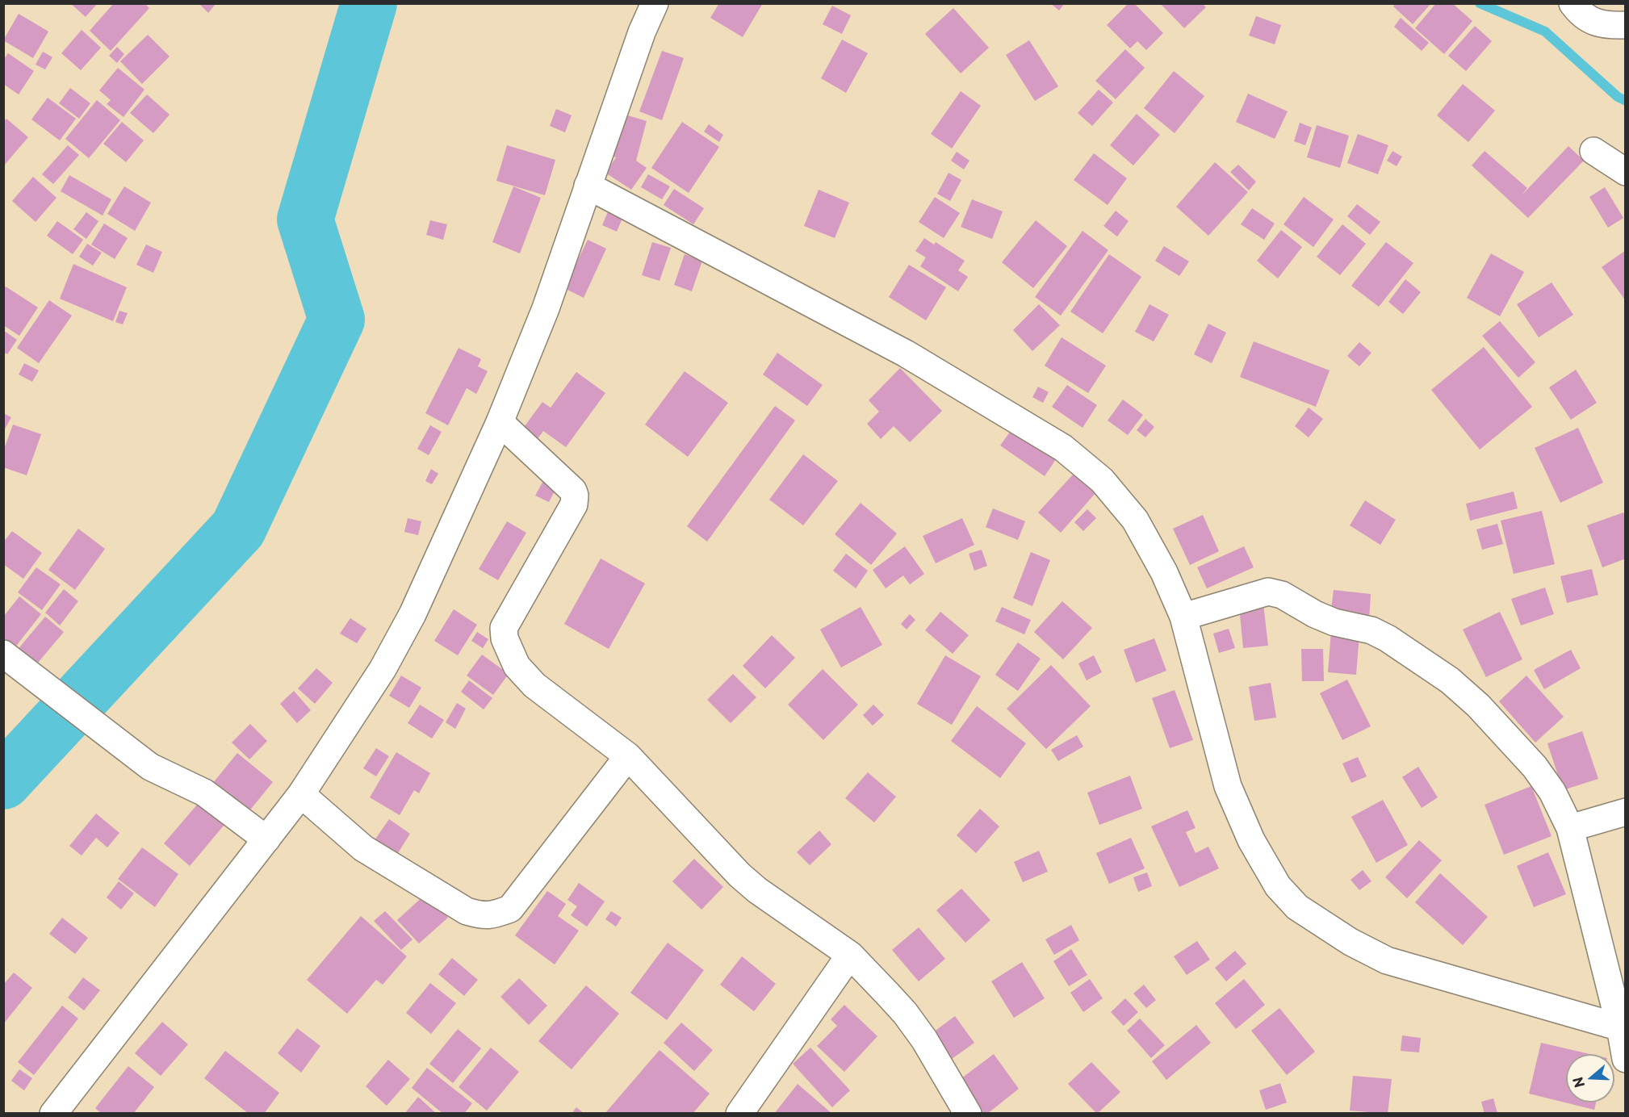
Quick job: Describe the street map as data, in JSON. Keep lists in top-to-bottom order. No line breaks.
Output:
{"north":"left"}
